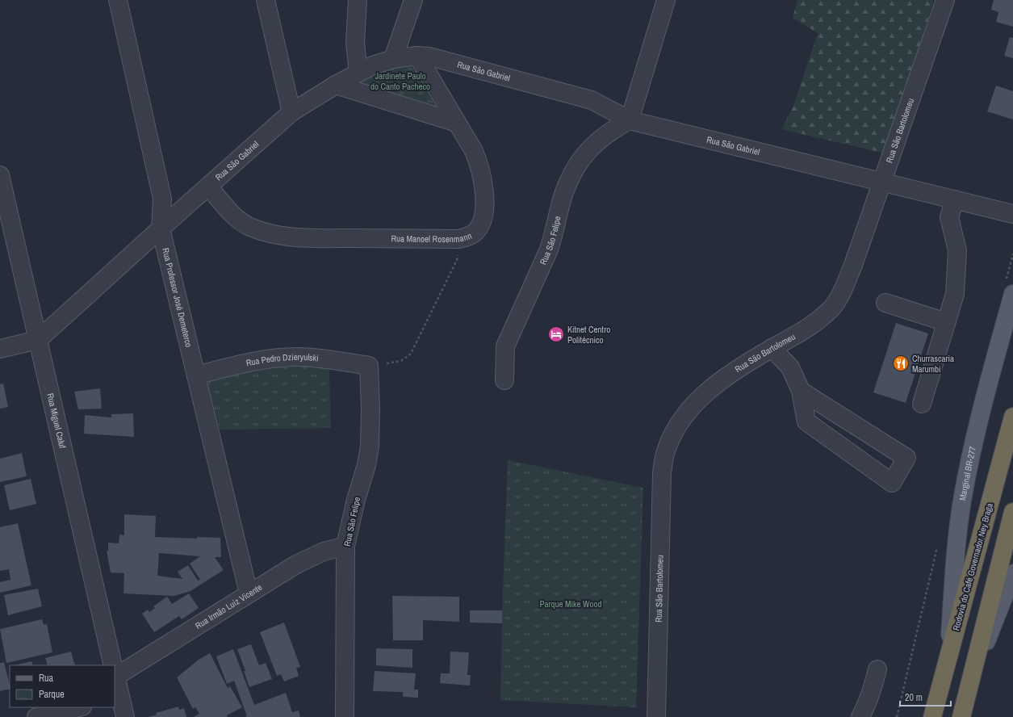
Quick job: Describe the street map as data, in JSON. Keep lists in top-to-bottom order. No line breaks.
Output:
{"streets":{"highway":["Rodovia do Café Governador Ney Braga"],"main road":["Marginal BR-277"],"street":["Rua São Gabriel","Rua São Bartolomeu","Rua Manoel Rosenmann","Rua São Felipe","Rua Professor José Demeterco","Rua Pedro Dzieryulski","Rua Miguel Caluf","Rua Irmão Luiz Vicente"]},"crossings":[["Rua São Gabriel","Rua São Bartolomeu"],["Rua São Gabriel","Rua Manoel Rosenmann"],["Rua São Gabriel","Rua São Felipe"],["Rua São Gabriel","Rua Professor José Demeterco"],["Rua São Gabriel","Rua Miguel Caluf"],["Rua São Felipe","Rua Pedro Dzieryulski"],["Rua São Felipe","Rua Irmão Luiz Vicente"],["Rua Professor José Demeterco","Rua Pedro Dzieryulski"],["Rua Professor José Demeterco","Rua Irmão Luiz Vicente"],["Rua Miguel Caluf","Rua Irmão Luiz Vicente"],["Marginal BR-277","Rodovia do Café Governador Ney Braga"]],"parks":["Jardinete Paulo do Canto Pacheco","Parque Mike Wood"],"places":{"hotel":["Kitnet Centro Politécnico"],"restaurant":["Churrascaria Marumbi"]},"legend":["Rua","Parque"],"scale_bar":"20 m"}
